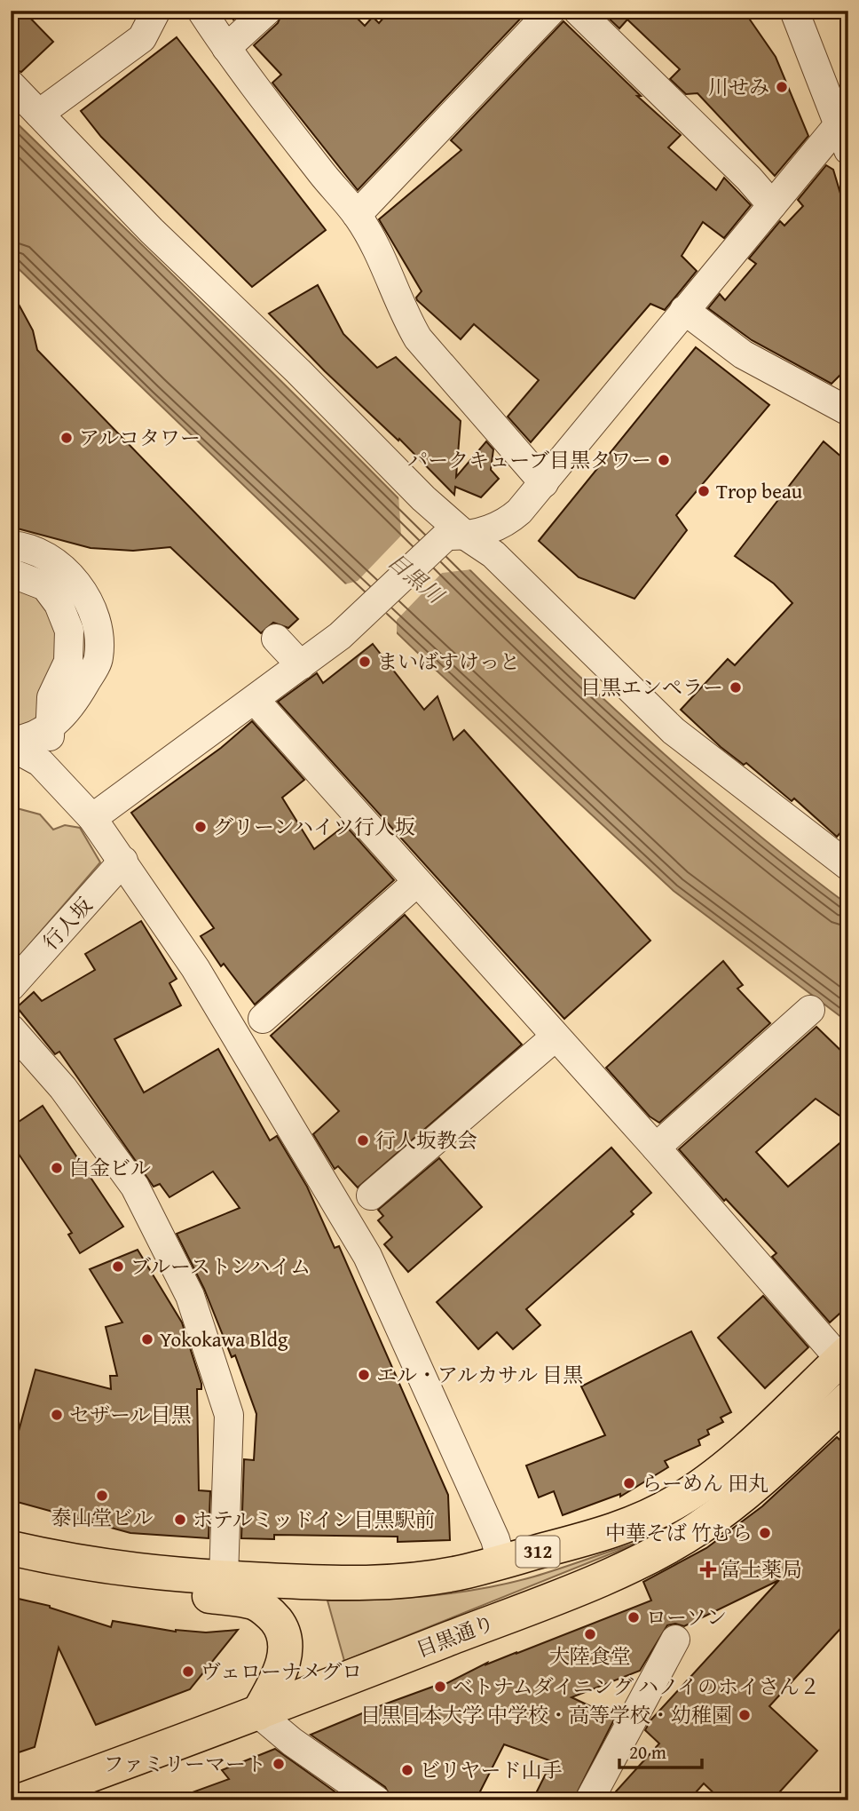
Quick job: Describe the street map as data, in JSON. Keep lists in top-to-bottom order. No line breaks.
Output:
{"streets":{"main road":["312","目黒通り"],"street":["行人坂"]},"water":["目黒川"],"places":{"other":["川せみ","アルコタワー","パークキューブ目黒タワー","Trop beau","まいばすけっと","目黒エンペラー","グリーンハイツ行人坂","行人坂教会","白金ビル","ブルーストンハイム","Yokokawa Bldg","エル・アルカサル 目黒","セザール目黒","らーめん 田丸","泰山堂ビル","ホテルミッドイン目黒駅前","中華そば 竹むら","ローソン","大陸食堂","ヴェローナメグロ","ベトナムダイニング ハノイのホイさん２","目黒日本大学 中学校・高等学校・幼稚園","ファミリーマート","ビリヤード山手"],"health":["富士薬局"]},"scale_bar":"20 m"}
